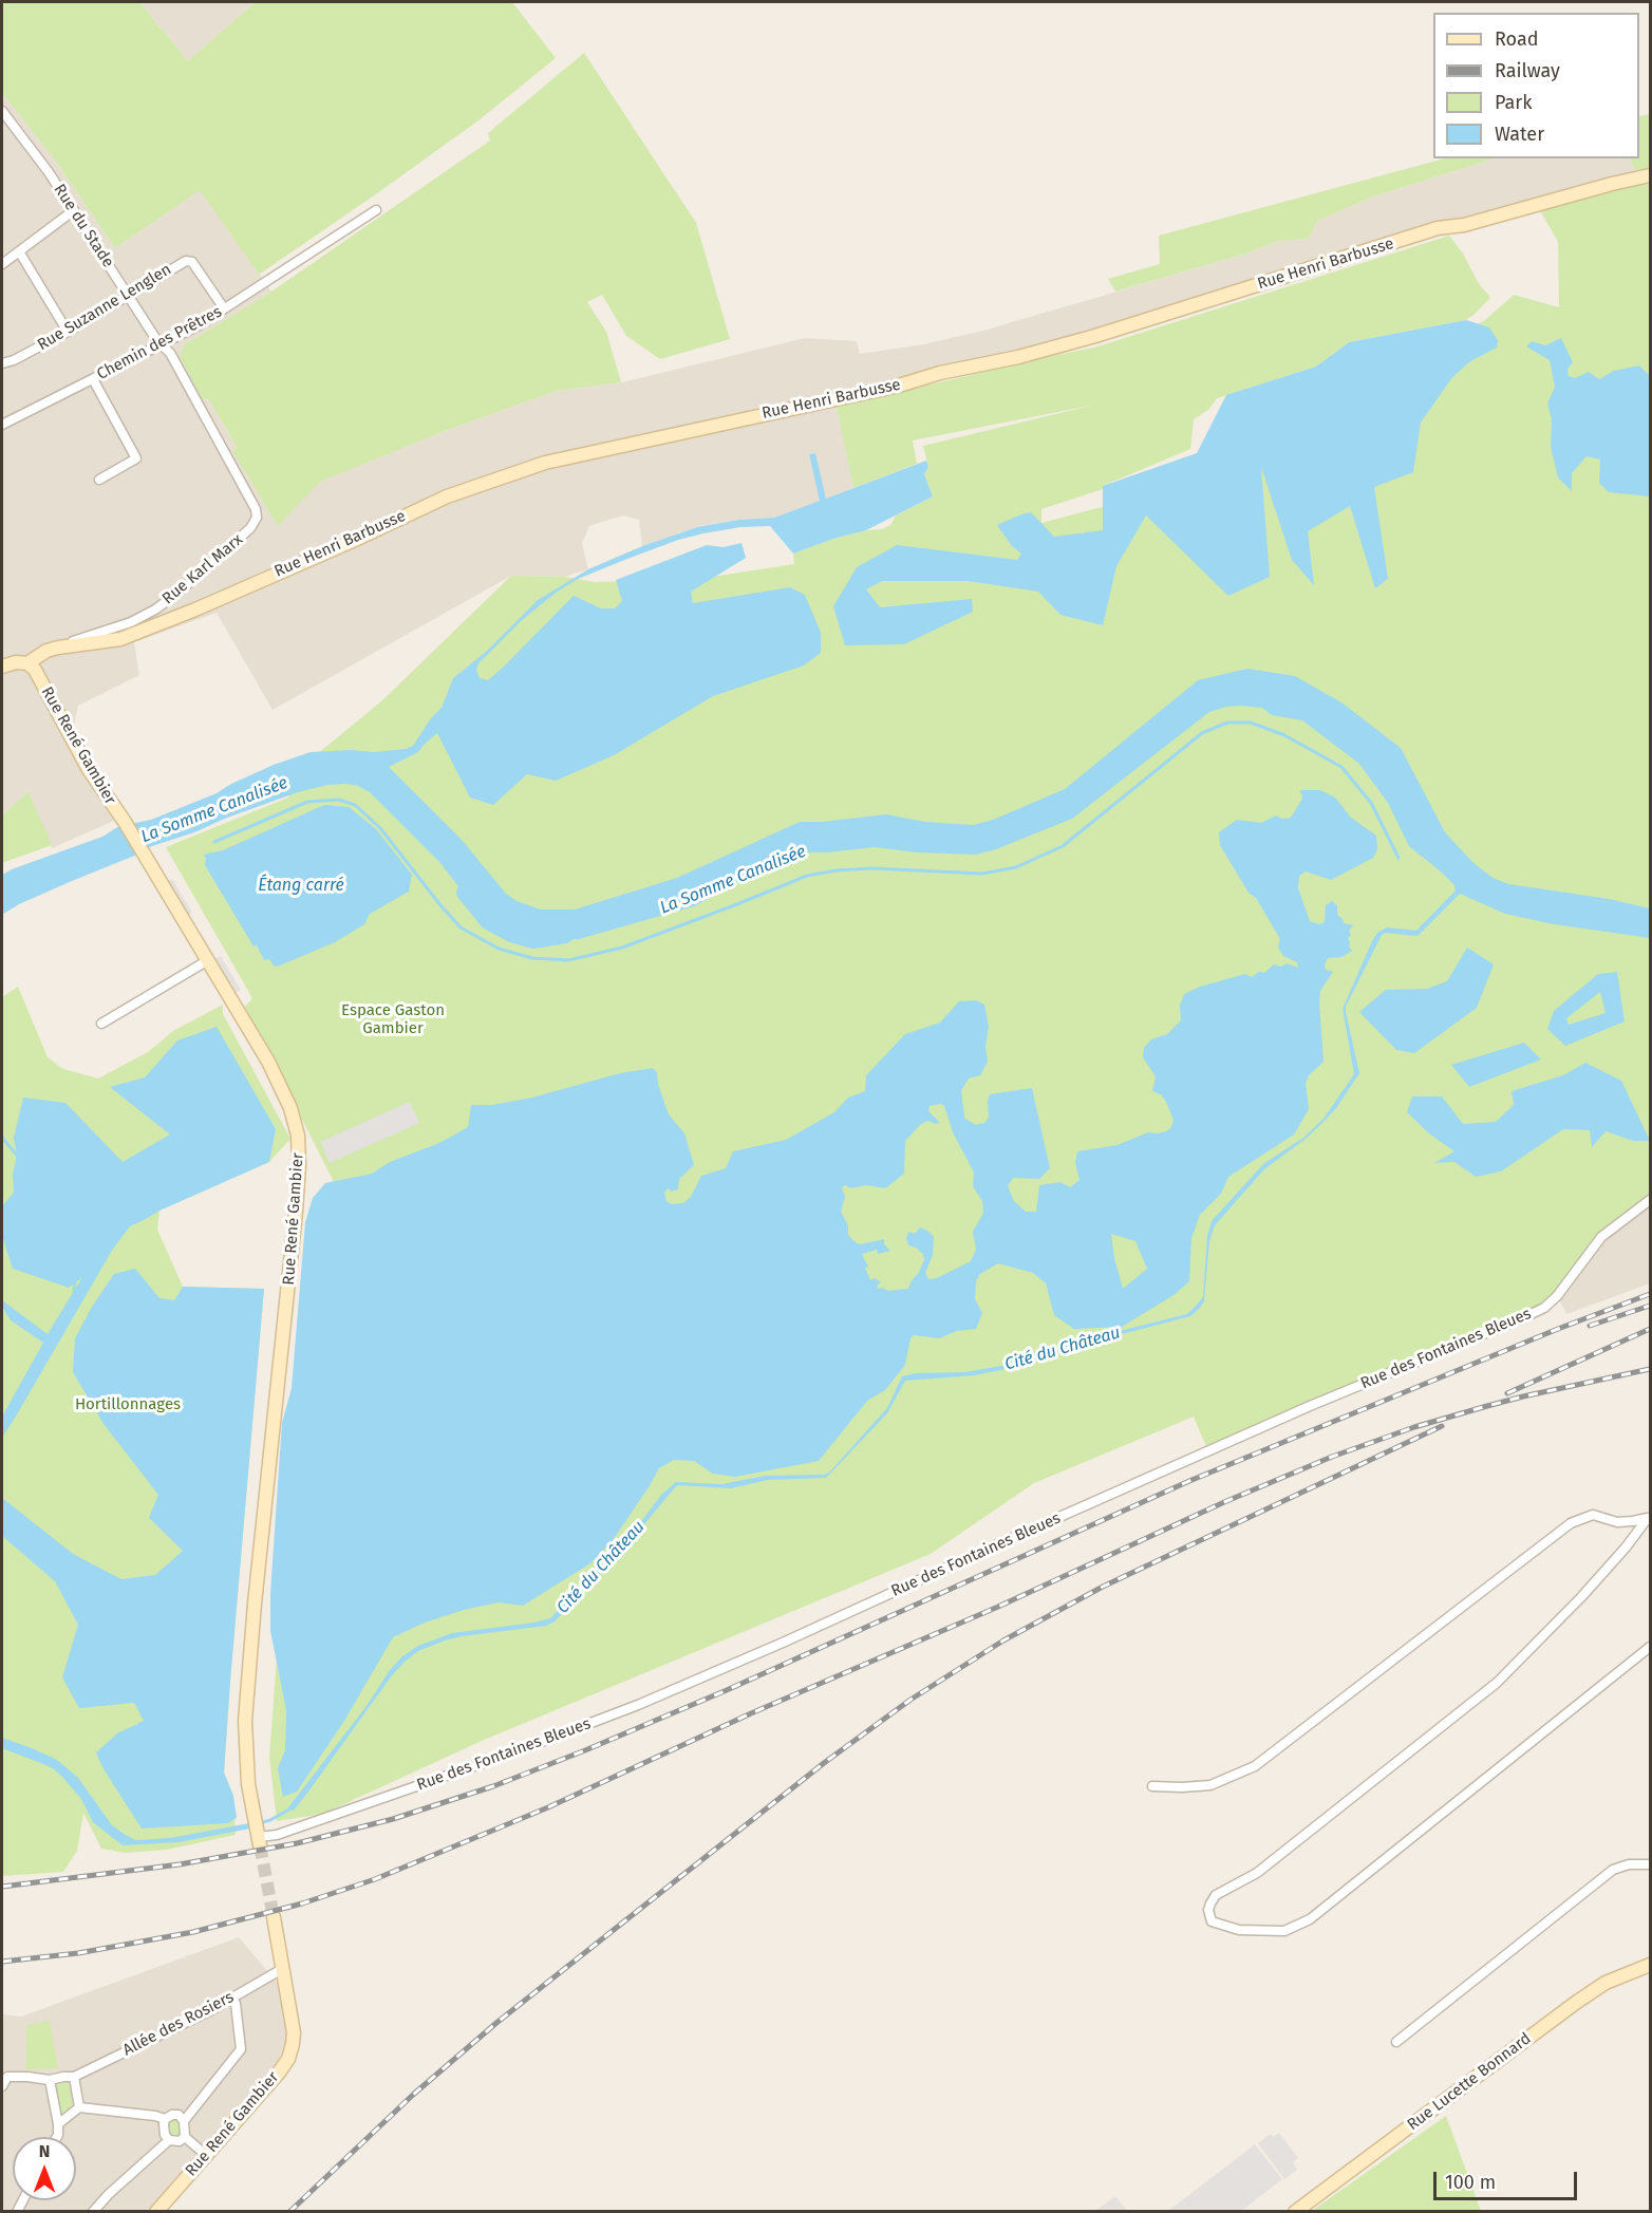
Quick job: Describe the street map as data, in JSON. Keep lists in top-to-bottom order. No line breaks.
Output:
{"streets":{"street":["Rue du Stade","Rue Henri Barbusse","Rue Suzanne Lenglen","Chemin des Prêtres","Rue Karl Marx","Rue René Gambier","Rue des Fontaines Bleues","Allée des Rosiers","Rue Lucette Bonnard"]},"crossings":[["Rue du Stade","Rue Suzanne Lenglen"],["Rue du Stade","Chemin des Prêtres"],["Rue du Stade","Rue Karl Marx"],["Rue Henri Barbusse","Rue Karl Marx"],["Rue Henri Barbusse","Rue René Gambier"],["Rue Suzanne Lenglen","Chemin des Prêtres"],["Chemin des Prêtres","Rue Karl Marx"],["Rue René Gambier","Rue des Fontaines Bleues"],["Rue René Gambier","Allée des Rosiers"]],"water":["La Somme Canalisée","Étang carré","Cité du Château"],"parks":["Espace Gaston Gambier","Hortillonnages"],"legend":["Road","Railway","Park","Water"],"scale_bar":"100 m","north":"top"}
